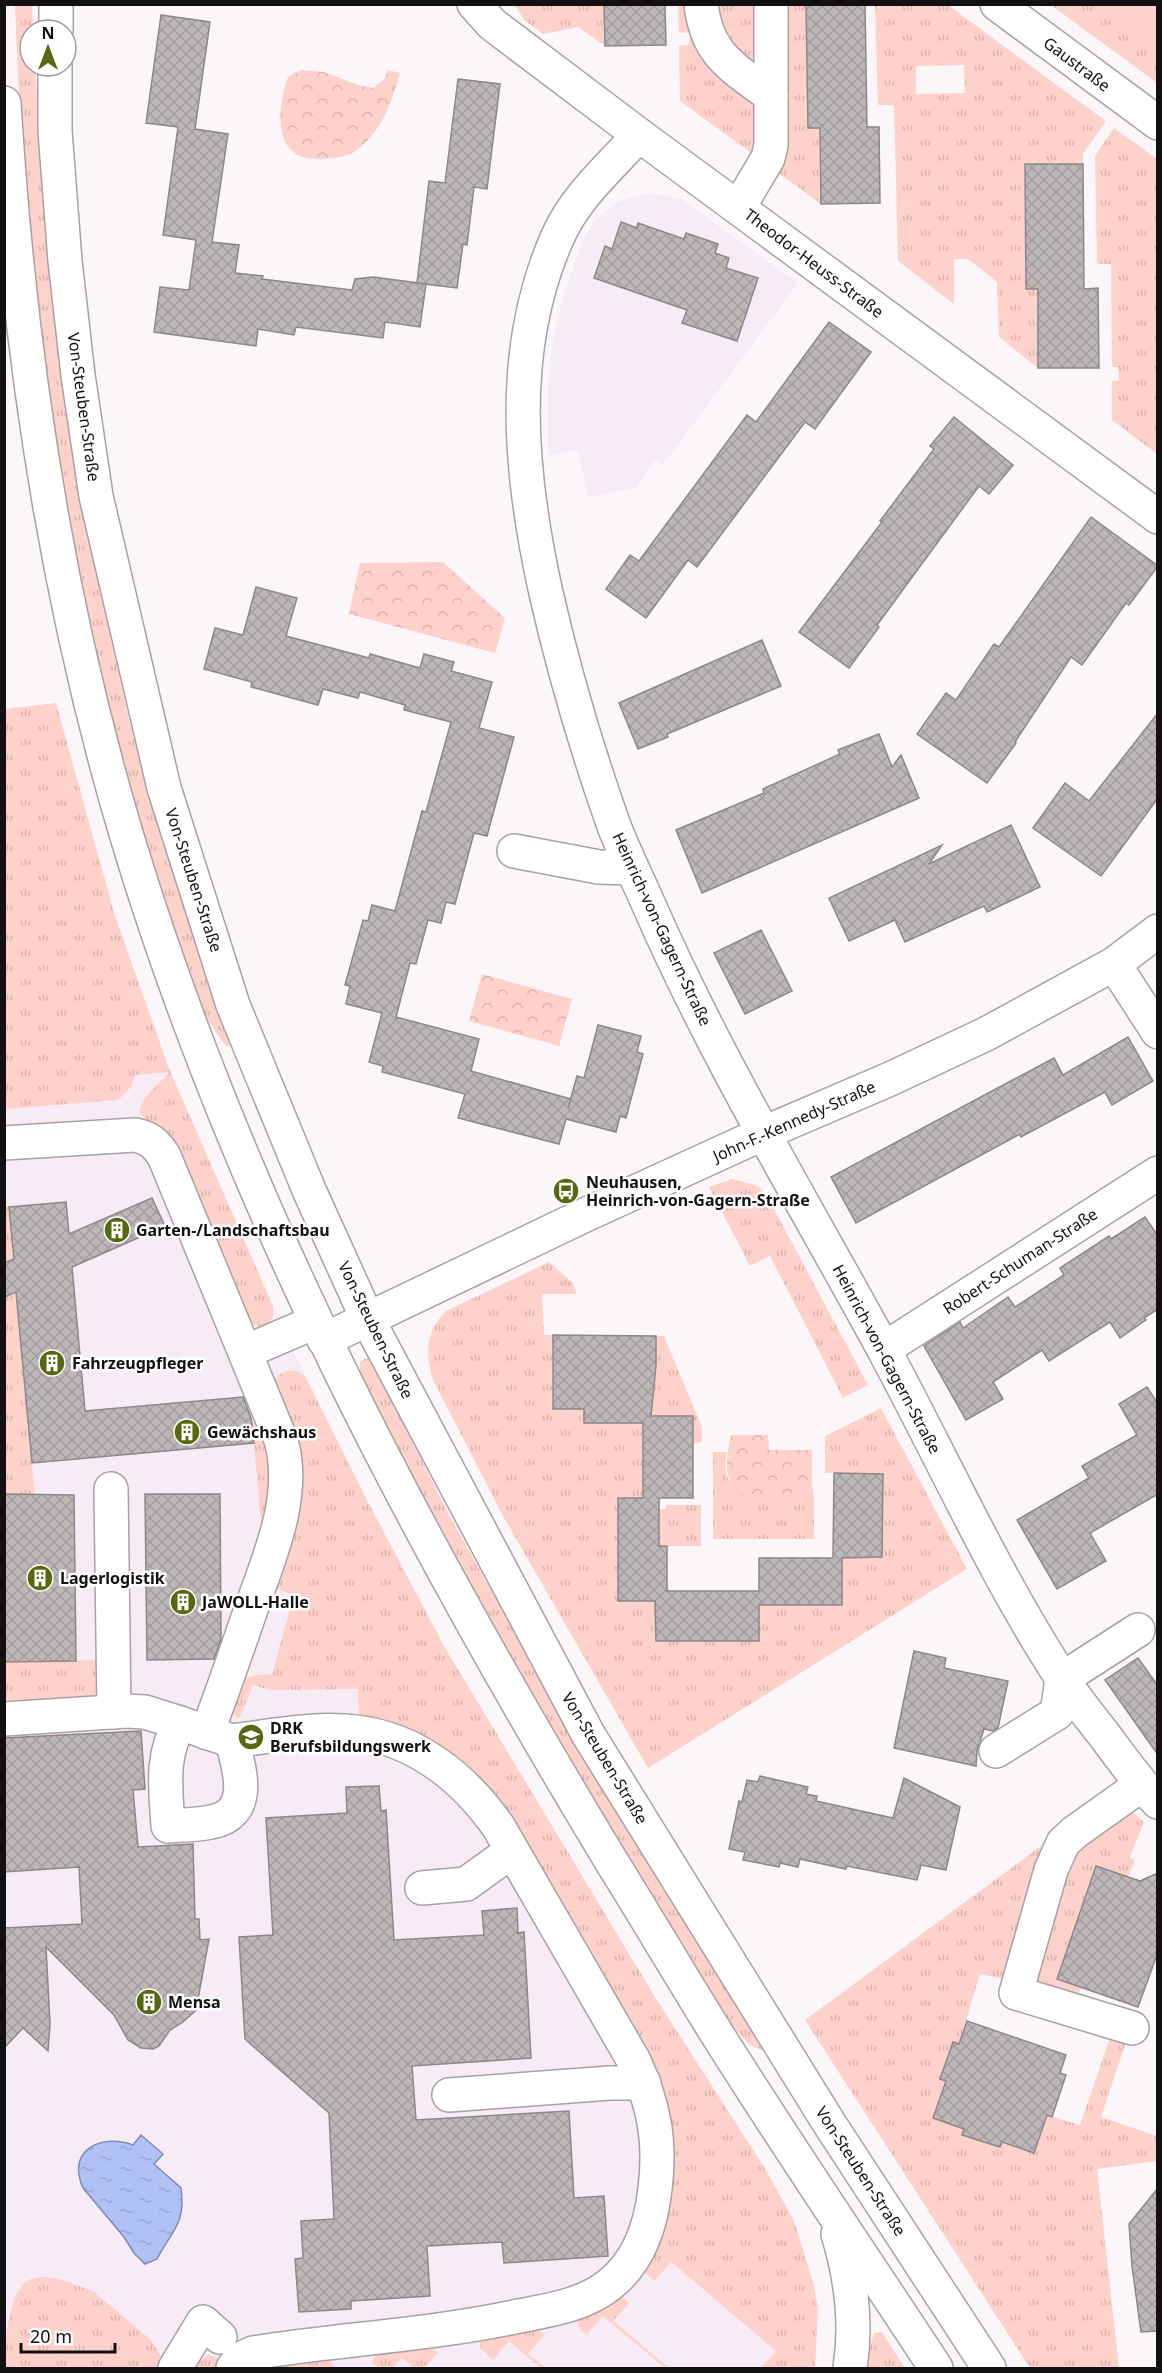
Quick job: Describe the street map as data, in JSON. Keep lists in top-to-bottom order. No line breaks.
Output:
{"streets":{"street":["Gaustraße","Theodor-Heuss-Straße","Von-Steuben-Straße","Heinrich-von-Gagern-Straße","John-F.-Kennedy-Straße","Robert-Schuman-Straße"]},"crossings":[["Theodor-Heuss-Straße","Heinrich-von-Gagern-Straße"],["Von-Steuben-Straße","John-F.-Kennedy-Straße"],["Heinrich-von-Gagern-Straße","John-F.-Kennedy-Straße"],["Heinrich-von-Gagern-Straße","Robert-Schuman-Straße"]],"places":{"bus stop":["Neuhausen, Heinrich-von-Gagern-Straße"],"building":["Garten-/Landschaftsbau","Fahrzeugpfleger","Gewächshaus","Lagerlogistik","JaWOLL-Halle","Mensa"],"school or university":["DRK Berufsbildungswerk"]},"scale_bar":"20 m","north":"top"}
